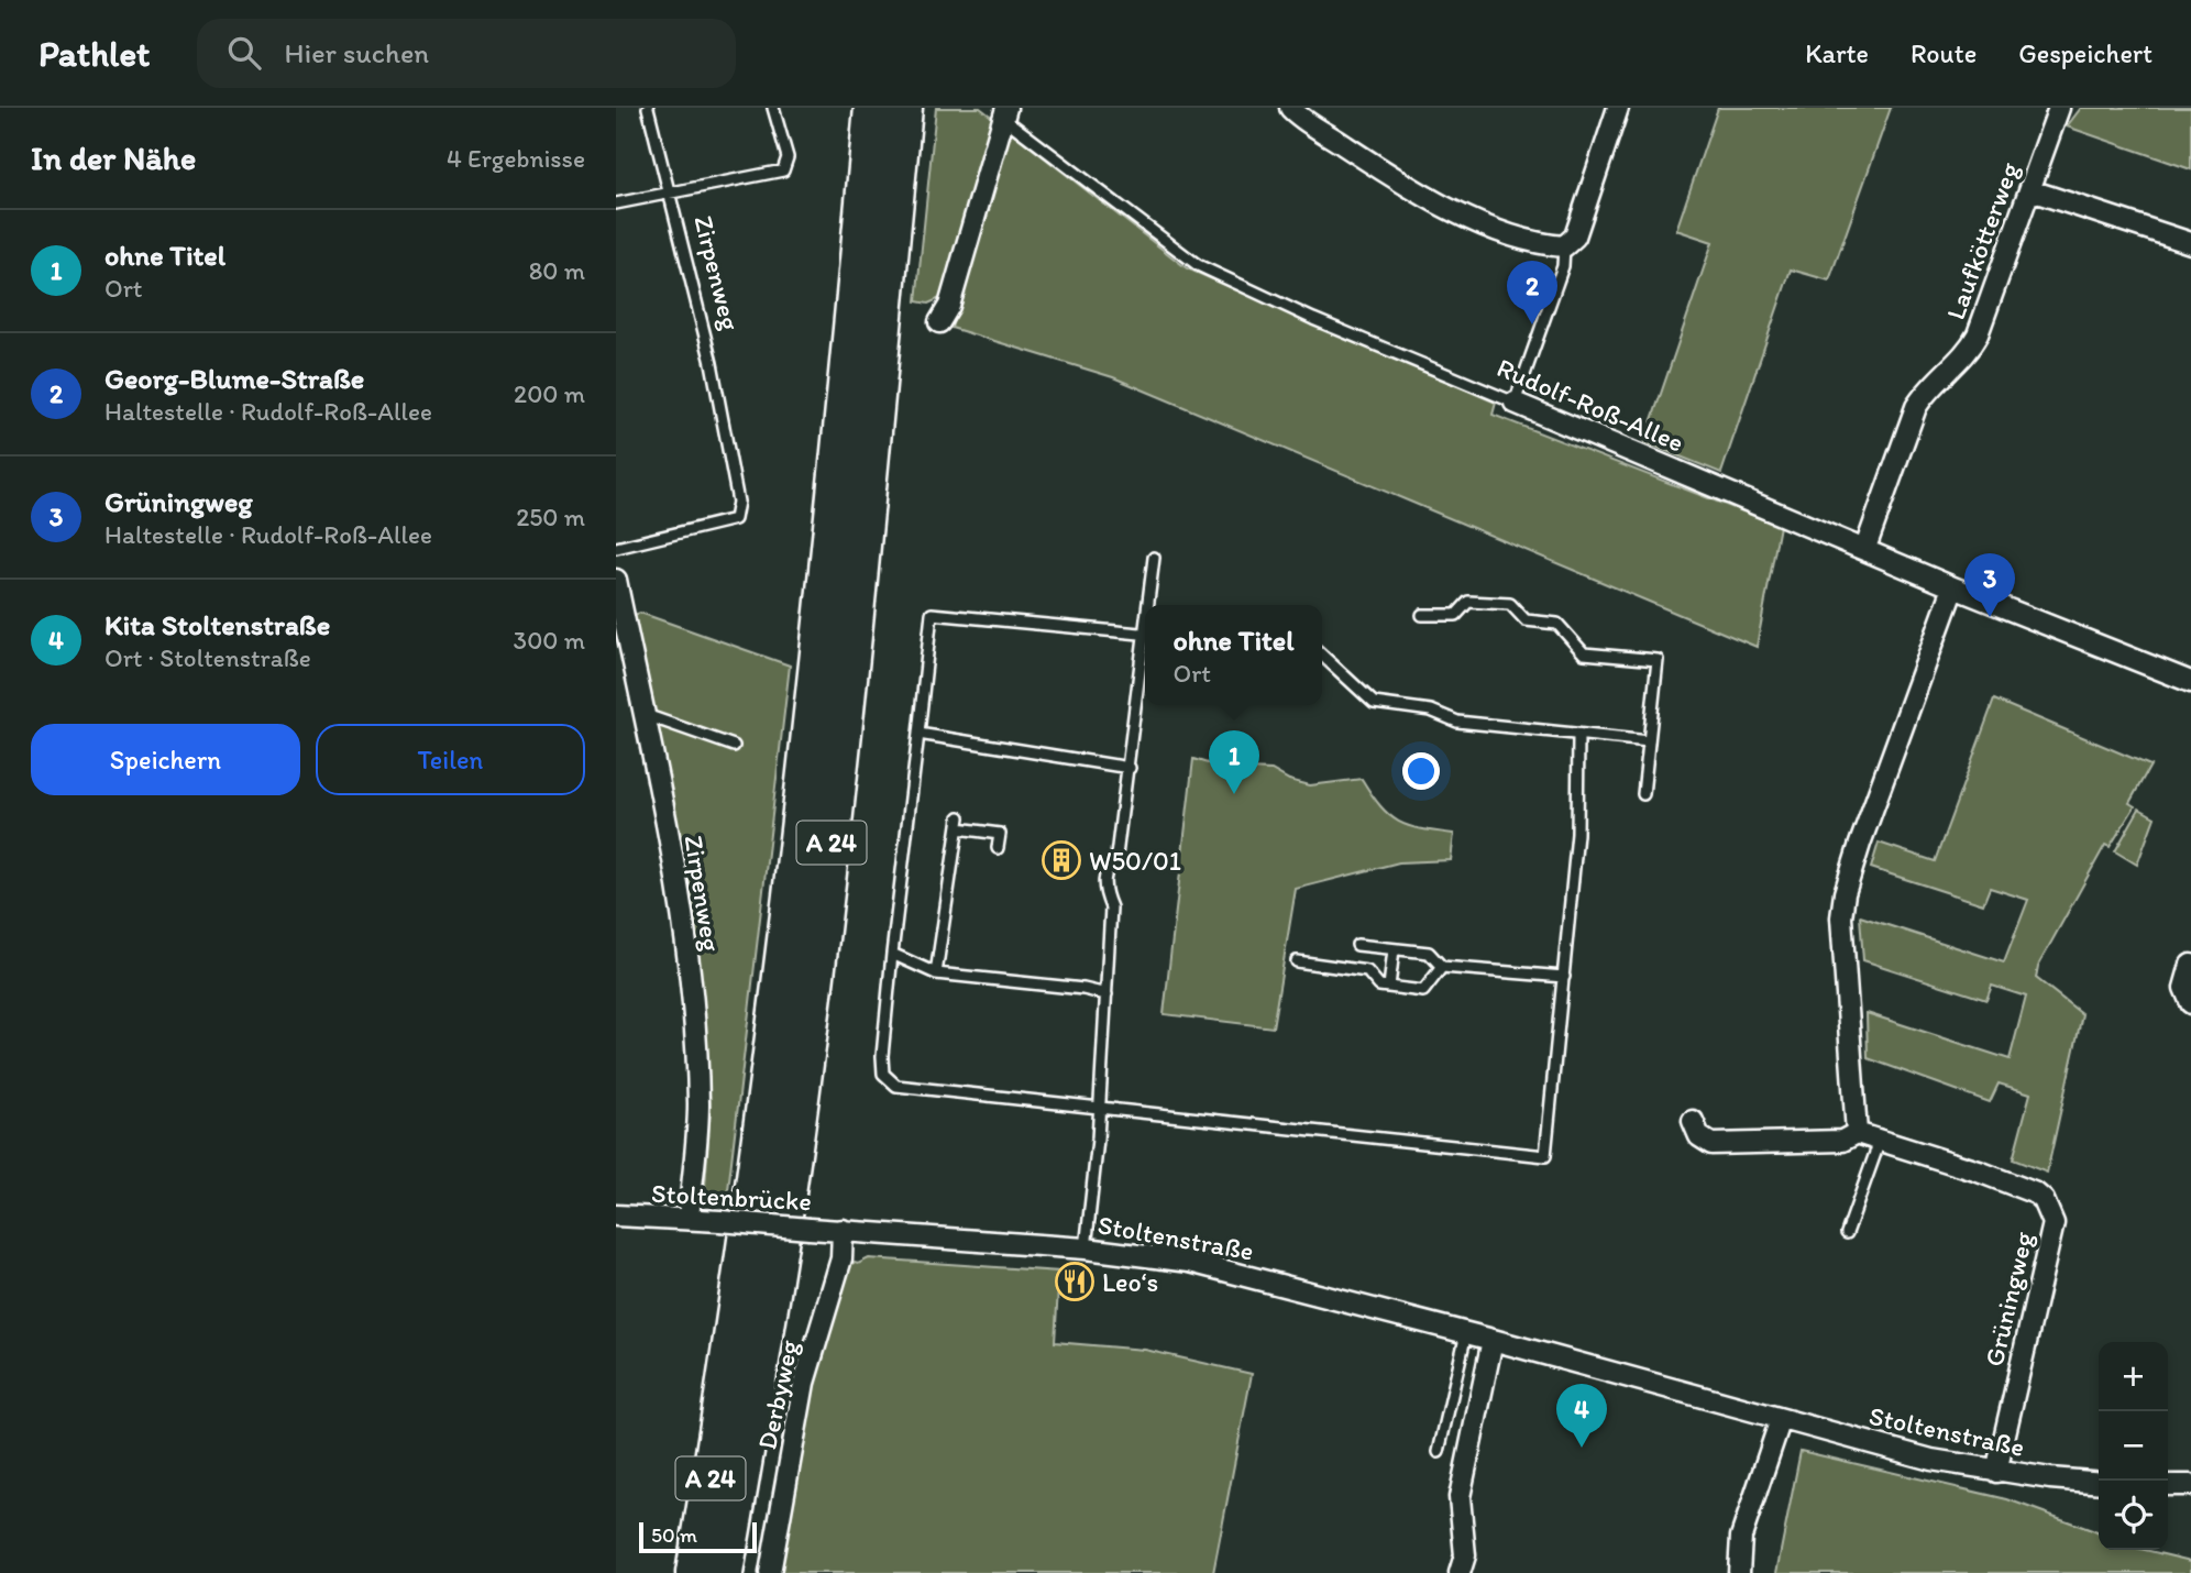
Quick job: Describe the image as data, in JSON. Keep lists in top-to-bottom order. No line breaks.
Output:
{"streets":{"highway":["A 24"],"street":["Laufkötterweg","Zirpenweg","Rudolf-Roß-Allee","Stoltenbrücke","Stoltenstraße","Grüningweg","Derbyweg"]},"crossings":[["Laufkötterweg","Rudolf-Roß-Allee"],["Zirpenweg","Stoltenbrücke"],["Stoltenbrücke","Stoltenstraße"],["Stoltenbrücke","Derbyweg"],["Stoltenstraße","Grüningweg"],["Stoltenstraße","Derbyweg"]],"places":{"building":["W50/01"],"restaurant":["Leo‘s"]},"scale_bar":"50 m","page":{"header":"Pathlet","search":"Hier suchen","nav":["Karte","Route","Gespeichert"],"heading":["In der Nähe","4 Ergebnisse"],"list":[{"mark":"1","name":"ohne Titel","note":"Ort","value":"80 m"},{"mark":"2","name":"Georg-Blume-Straße","note":"Haltestelle · Rudolf-Roß-Allee","value":"200 m"},{"mark":"3","name":"Grüningweg","note":"Haltestelle · Rudolf-Roß-Allee","value":"250 m"},{"mark":"4","name":"Kita Stoltenstraße","note":"Ort · Stoltenstraße","value":"300 m"}],"pins":["2","3","1","4"],"popup":["ohne Titel","Ort"],"buttons":["Speichern","Teilen"],"map_buttons":["+","−"],"scale":"50 m"}}
